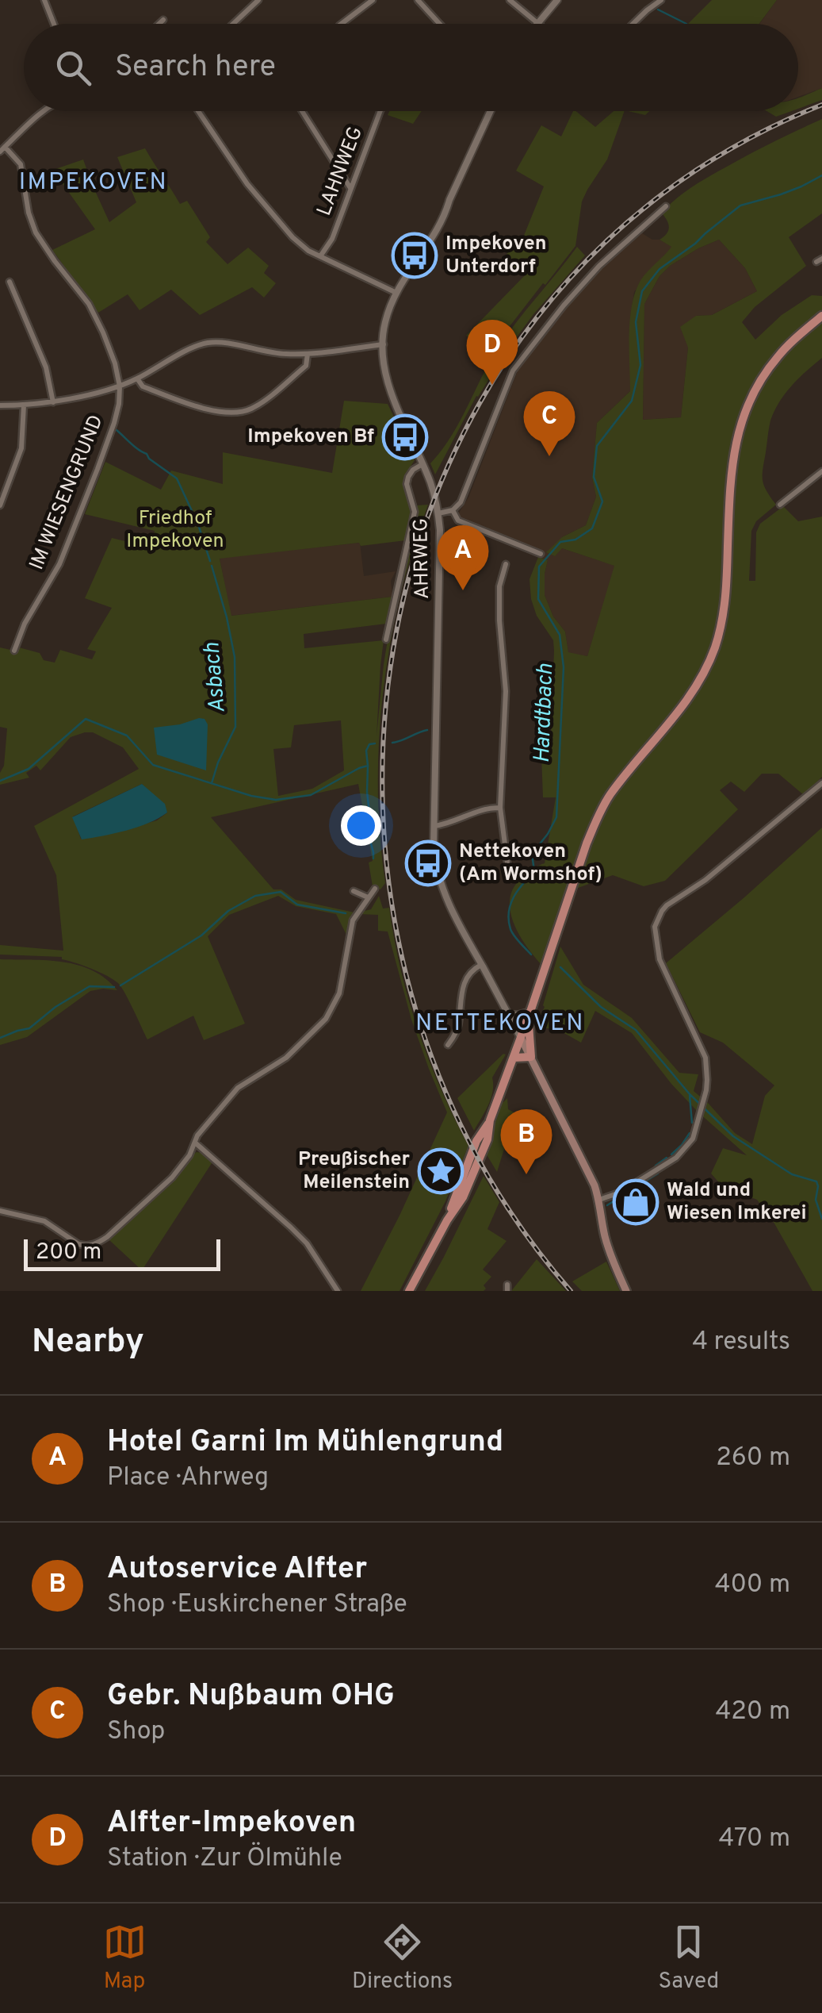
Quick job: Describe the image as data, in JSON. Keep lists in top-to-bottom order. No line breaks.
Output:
{"streets":{"street":["LAHNWEG","IM WIESENGRUND","AHRWEG"]},"districts":["IMPEKOVEN","NETTEKOVEN"],"water":["Asbach","Hardtbach"],"parks":["Friedhof Impekoven"],"places":{"bus stop":["Impekoven Unterdorf","Impekoven Bf","Nettekoven (Am Wormshof)"],"place":["Preußischer Meilenstein"],"shop":["Wald und Wiesen Imkerei"]},"scale_bar":"200 m","page":{"search":"Search here","pins":["D","C","A","B"],"scale":"200 m","heading":["Nearby","4 results"],"list":[{"mark":"A","name":"Hotel Garni Im Mühlengrund","note":"Place · Ahrweg","value":"260 m"},{"mark":"B","name":"Autoservice Alfter","note":"Shop · Euskirchener Straße","value":"400 m"},{"mark":"C","name":"Gebr. Nußbaum OHG","note":"Shop","value":"420 m"},{"mark":"D","name":"Alfter-Impekoven","note":"Station · Zur Ölmühle","value":"470 m"}],"nav":["Map","Directions","Saved"]}}
